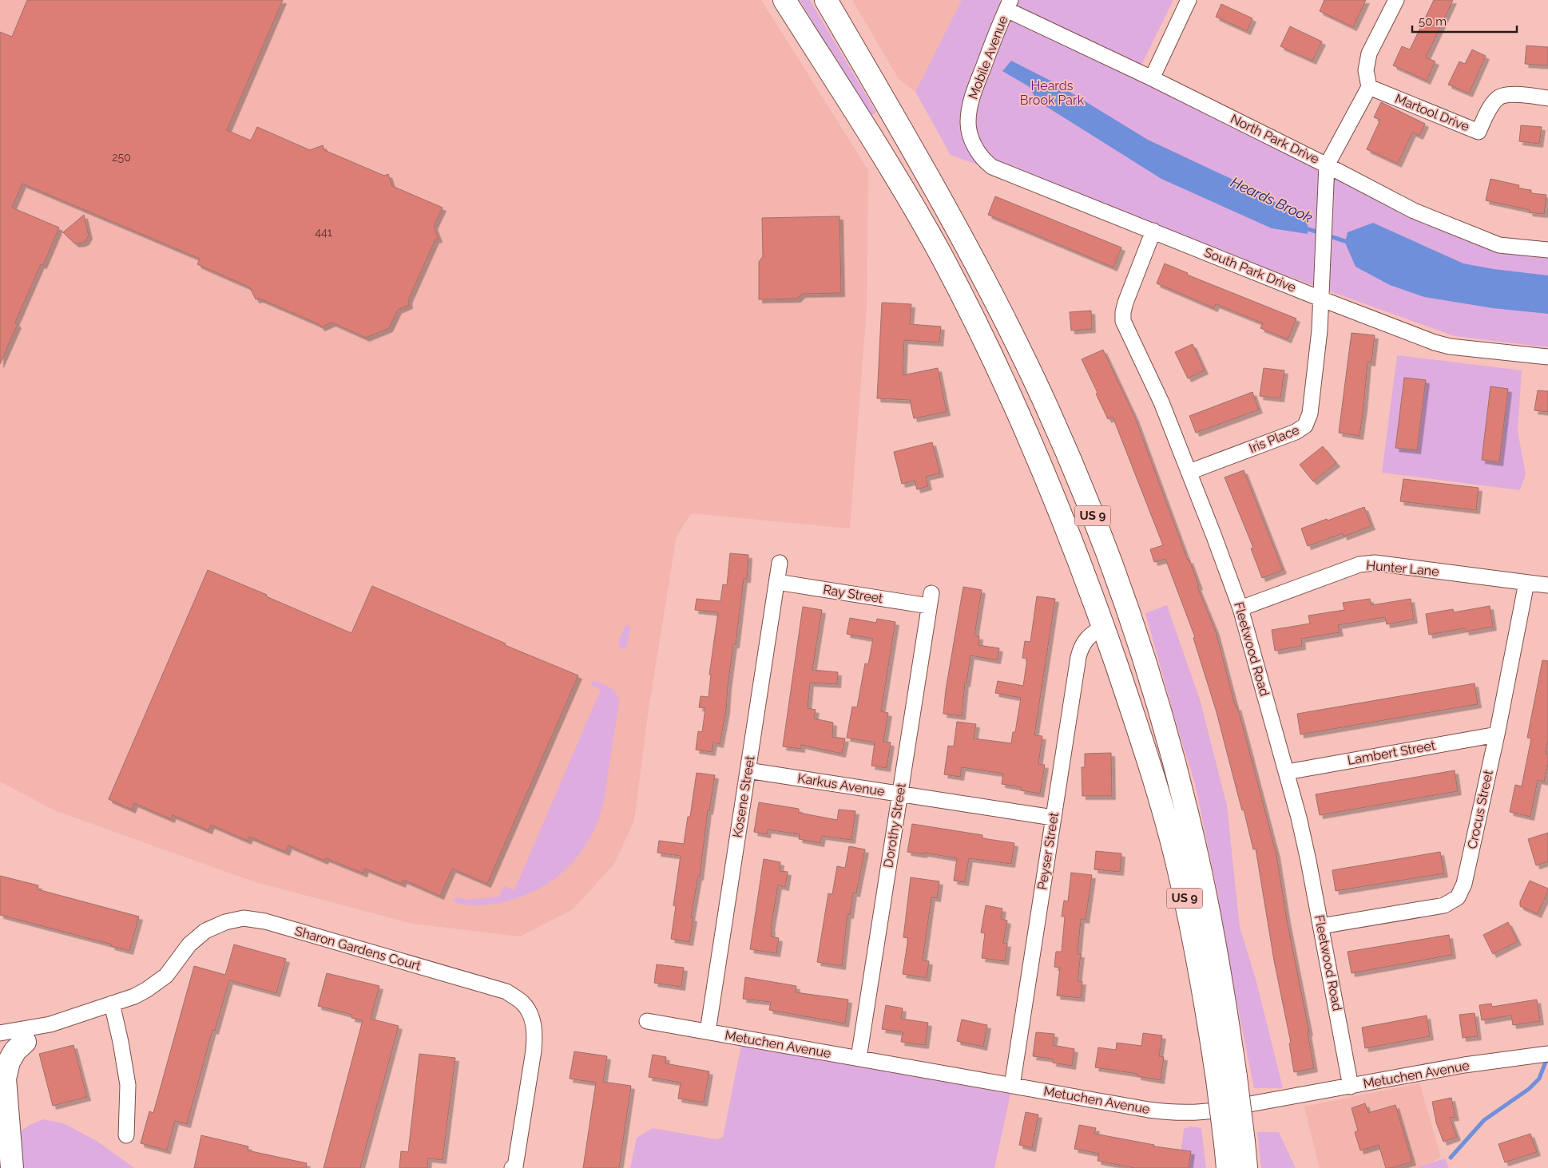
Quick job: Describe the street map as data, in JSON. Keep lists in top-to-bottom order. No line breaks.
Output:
{"streets":{"main road":["US 9"],"street":["Mobile Avenue","Martool Drive","North Park Drive","South Park Drive","Iris Place","Hunter Lane","Ray Street","Fleetwood Road","Lambert Street","Karkus Avenue","Kosene Street","Crocus Street","Dorothy Street","Peyser Street","Sharon Gardens Court","Metuchen Avenue"]},"crossings":[["Mobile Avenue","North Park Drive"],["Mobile Avenue","South Park Drive"],["North Park Drive","Iris Place"],["South Park Drive","Iris Place"],["South Park Drive","Fleetwood Road"],["Iris Place","Fleetwood Road"],["US 9","Peyser Street"],["Hunter Lane","Fleetwood Road"],["Hunter Lane","Crocus Street"],["Ray Street","Kosene Street"],["Ray Street","Dorothy Street"],["Fleetwood Road","Lambert Street"],["Fleetwood Road","Crocus Street"],["Fleetwood Road","Metuchen Avenue"],["Lambert Street","Crocus Street"],["Karkus Avenue","Kosene Street"],["Karkus Avenue","Dorothy Street"],["Karkus Avenue","Peyser Street"],["Kosene Street","Metuchen Avenue"],["Dorothy Street","Metuchen Avenue"],["Peyser Street","Metuchen Avenue"]],"water":["Heards Brook"],"parks":["Heards Brook Park"],"house_numbers":["250","441"],"scale_bar":"50 m"}
